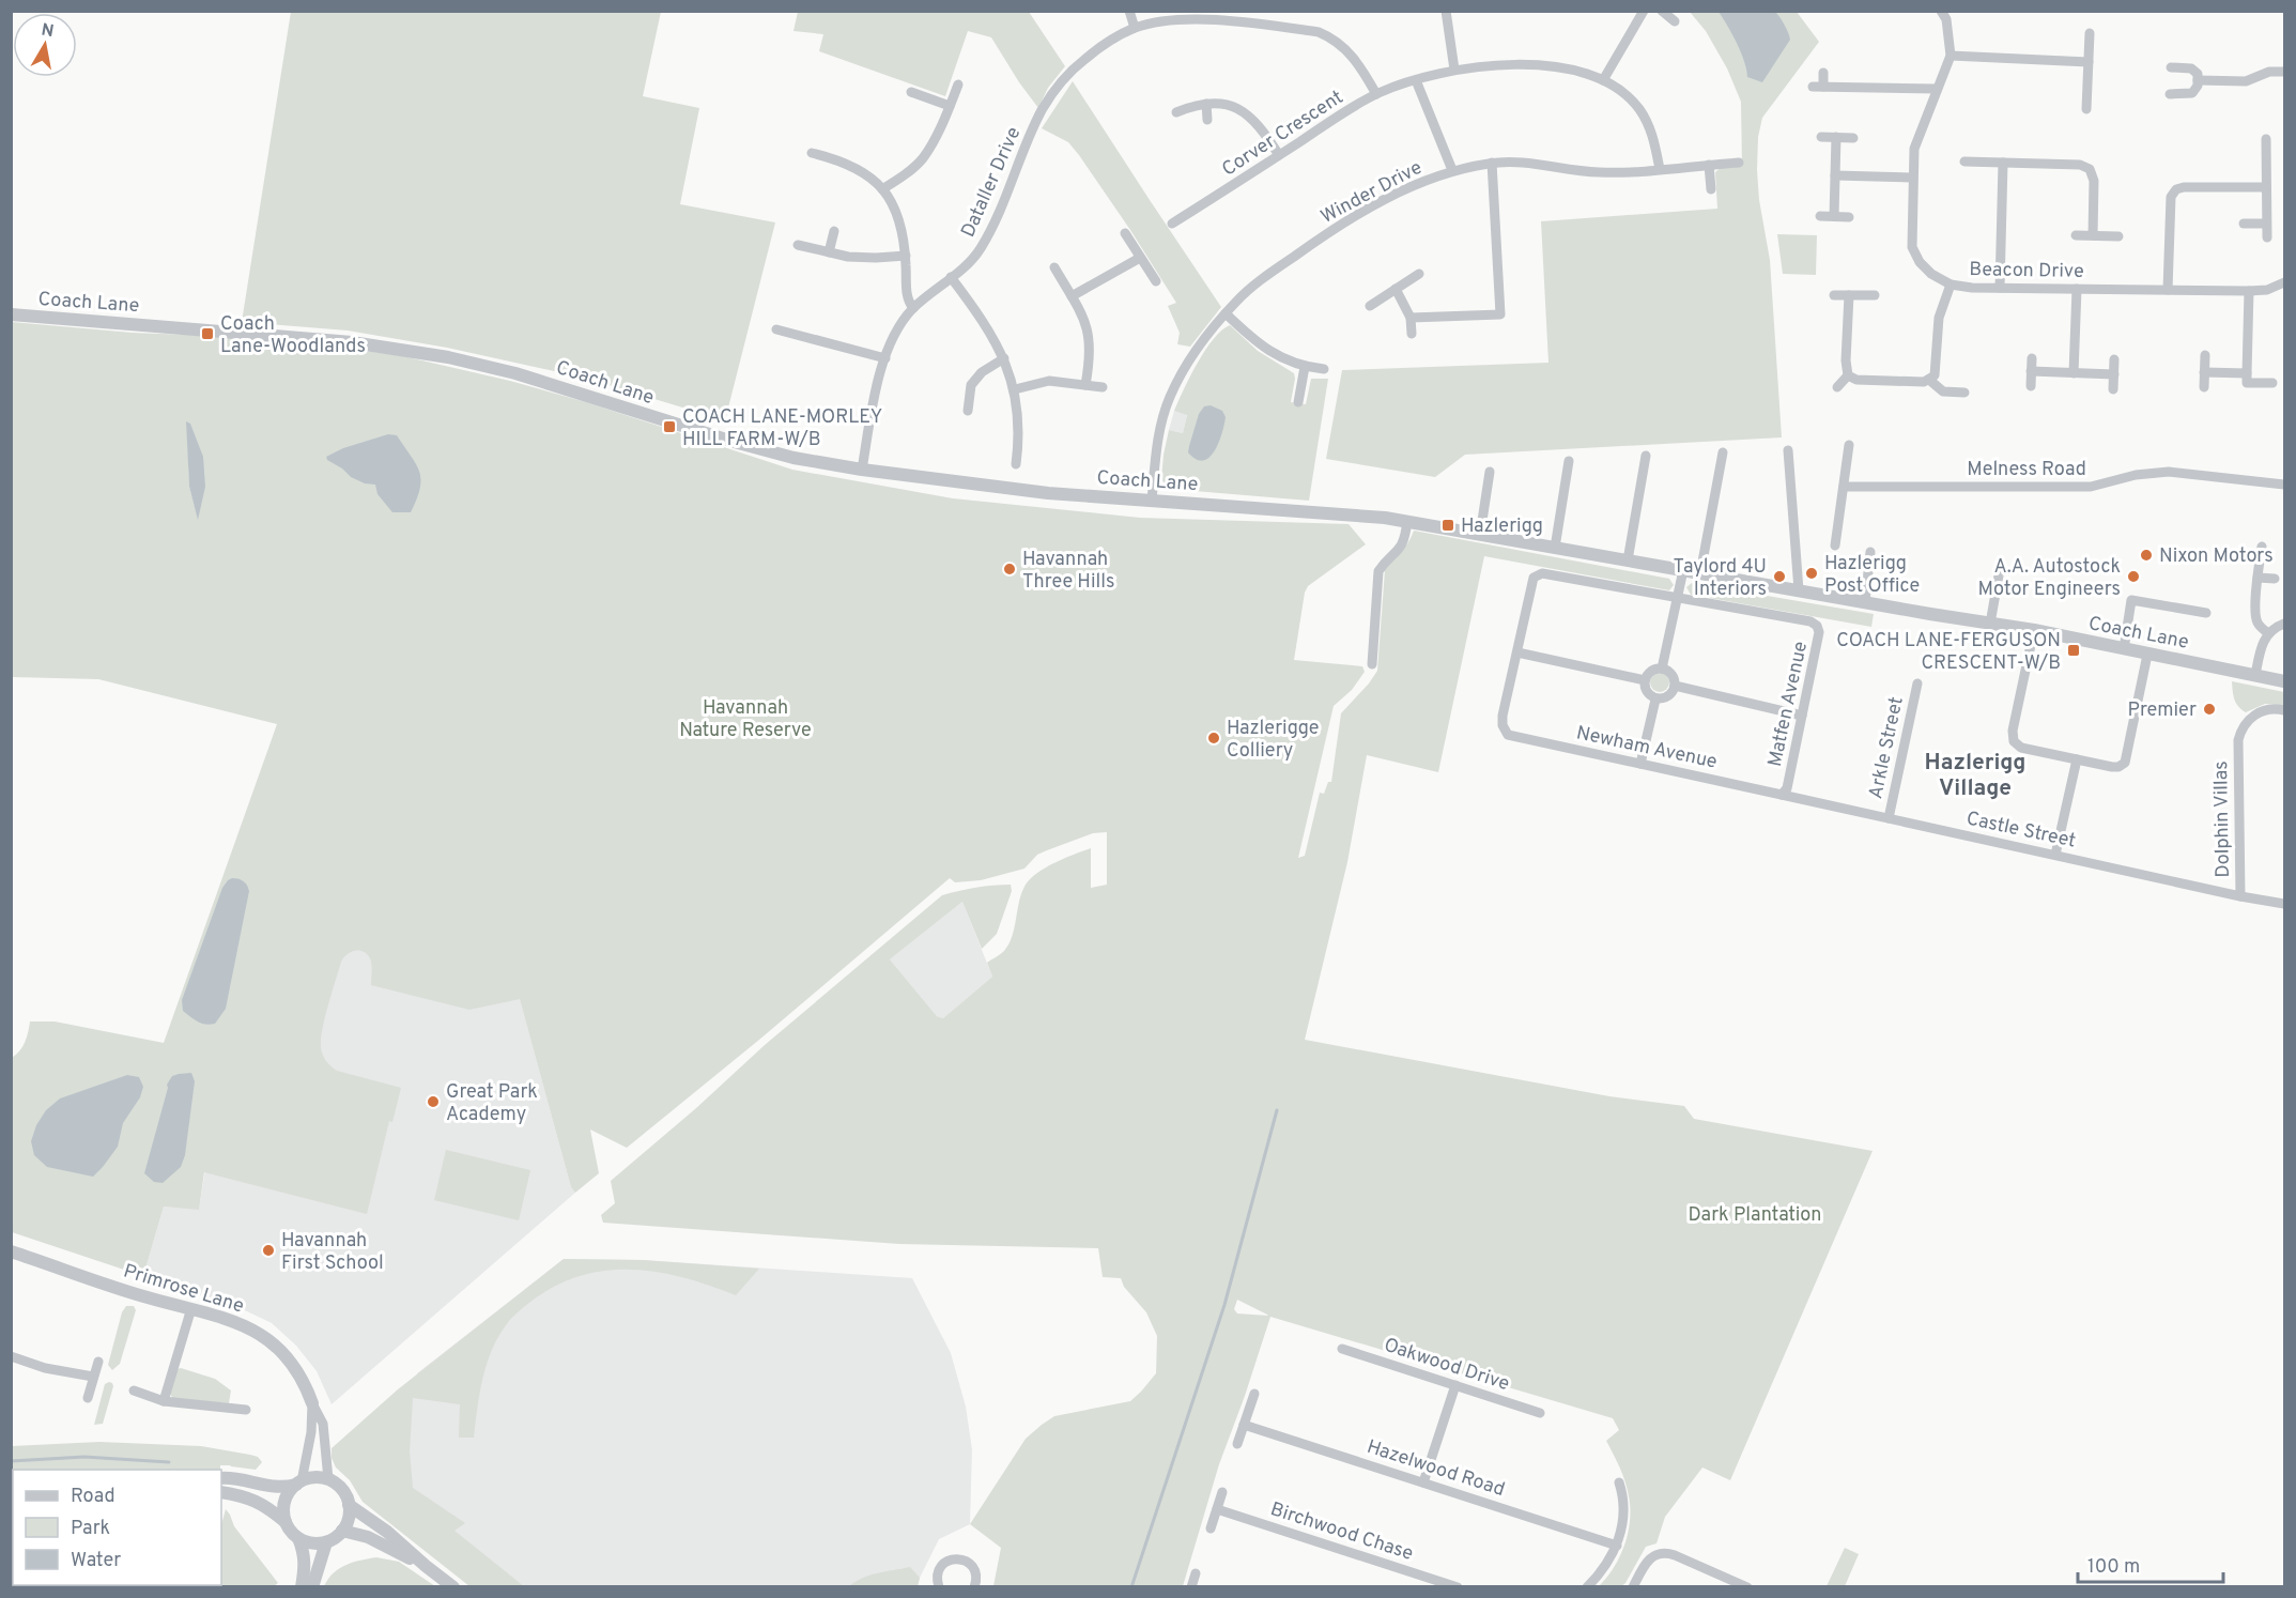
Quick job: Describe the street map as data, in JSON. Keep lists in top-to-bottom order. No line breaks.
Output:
{"streets":{"street":["Corver Crescent","Dataller Drive","Winder Drive","Beacon Drive","Coach Lane","Melness Road","Matfen Avenue","Newham Avenue","Arkle Street","Dolphin Villas","Castle Street","Primrose Lane","Oakwood Drive","Hazelwood Road","Birchwood Chase"]},"crossings":[["Corver Crescent","Dataller Drive"],["Corver Crescent","Winder Drive"],["Dataller Drive","Coach Lane"],["Winder Drive","Coach Lane"],["Matfen Avenue","Newham Avenue"],["Matfen Avenue","Castle Street"],["Newham Avenue","Castle Street"],["Arkle Street","Castle Street"],["Dolphin Villas","Castle Street"]],"districts":["Hazlerigg Village"],"parks":["Havannah Nature Reserve","Dark Plantation"],"places":{"transit":["Coach Lane-Woodlands","COACH LANE-MORLEY HILL FARM-W/B","Hazlerigg","COACH LANE-FERGUSON CRESCENT-W/B"],"other":["Nixon Motors","Havannah Three Hills","Hazlerigg Post Office","Taylord 4U Interiors","A.A. Autostock Motor Engineers","Premier","Hazlerigge Colliery","Great Park Academy","Havannah First School"]},"legend":["Road","Park","Water"],"scale_bar":"100 m","north":"top"}
